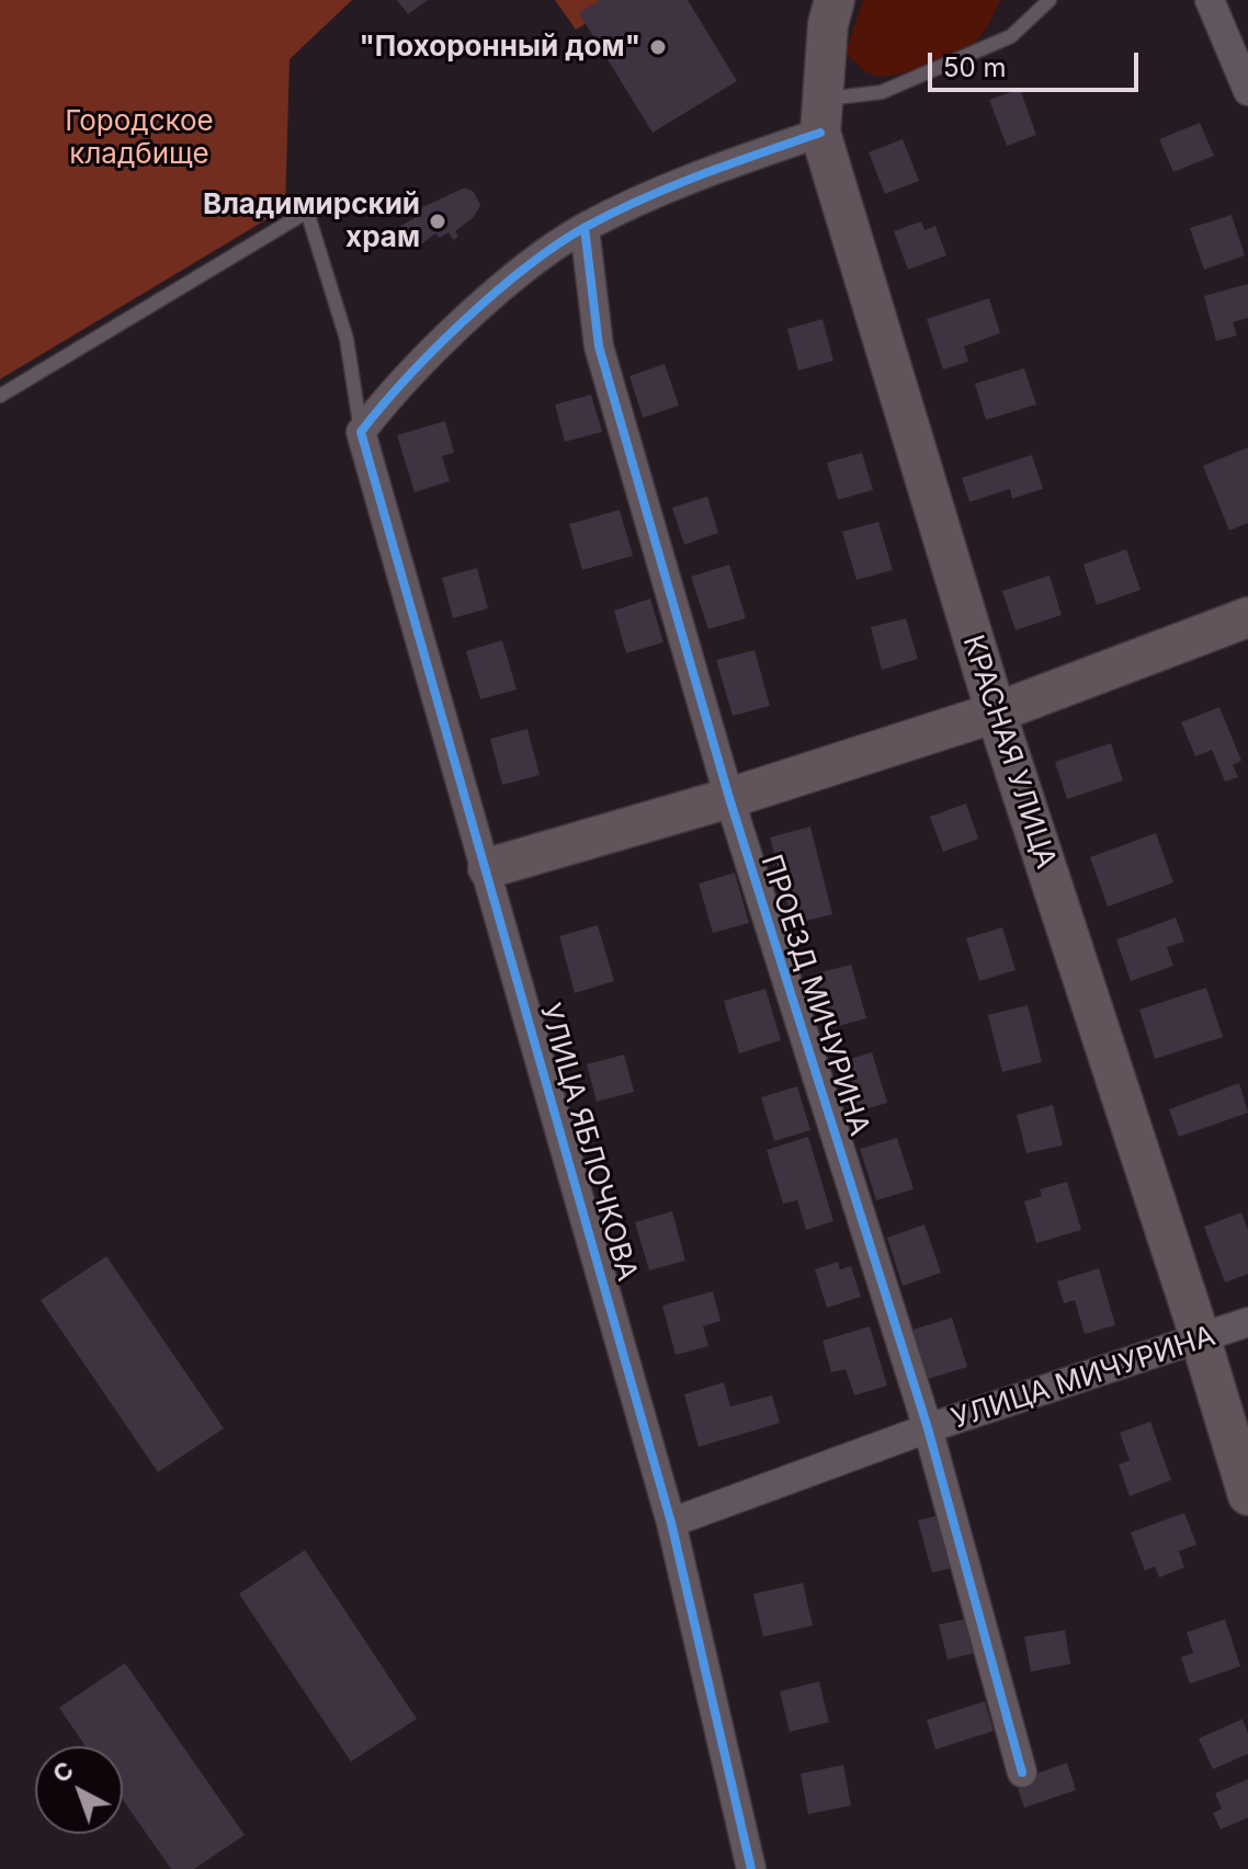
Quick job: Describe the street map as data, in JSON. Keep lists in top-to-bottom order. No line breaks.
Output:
{"streets":{"main road":["КРАСНАЯ УЛИЦА"],"street":["ПРОЕЗД МИЧУРИНА","УЛИЦА ЯБЛОЧКОВА","УЛИЦА МИЧУРИНА"]},"crossings":[["КРАСНАЯ УЛИЦА","УЛИЦА МИЧУРИНА"],["ПРОЕЗД МИЧУРИНА","УЛИЦА МИЧУРИНА"],["УЛИЦА ЯБЛОЧКОВА","УЛИЦА МИЧУРИНА"]],"parks":["Городское кладбище"],"places":["\"Похоронный дом\"","Владимирский храм"],"scale_bar":"50 m","north":"top left"}
